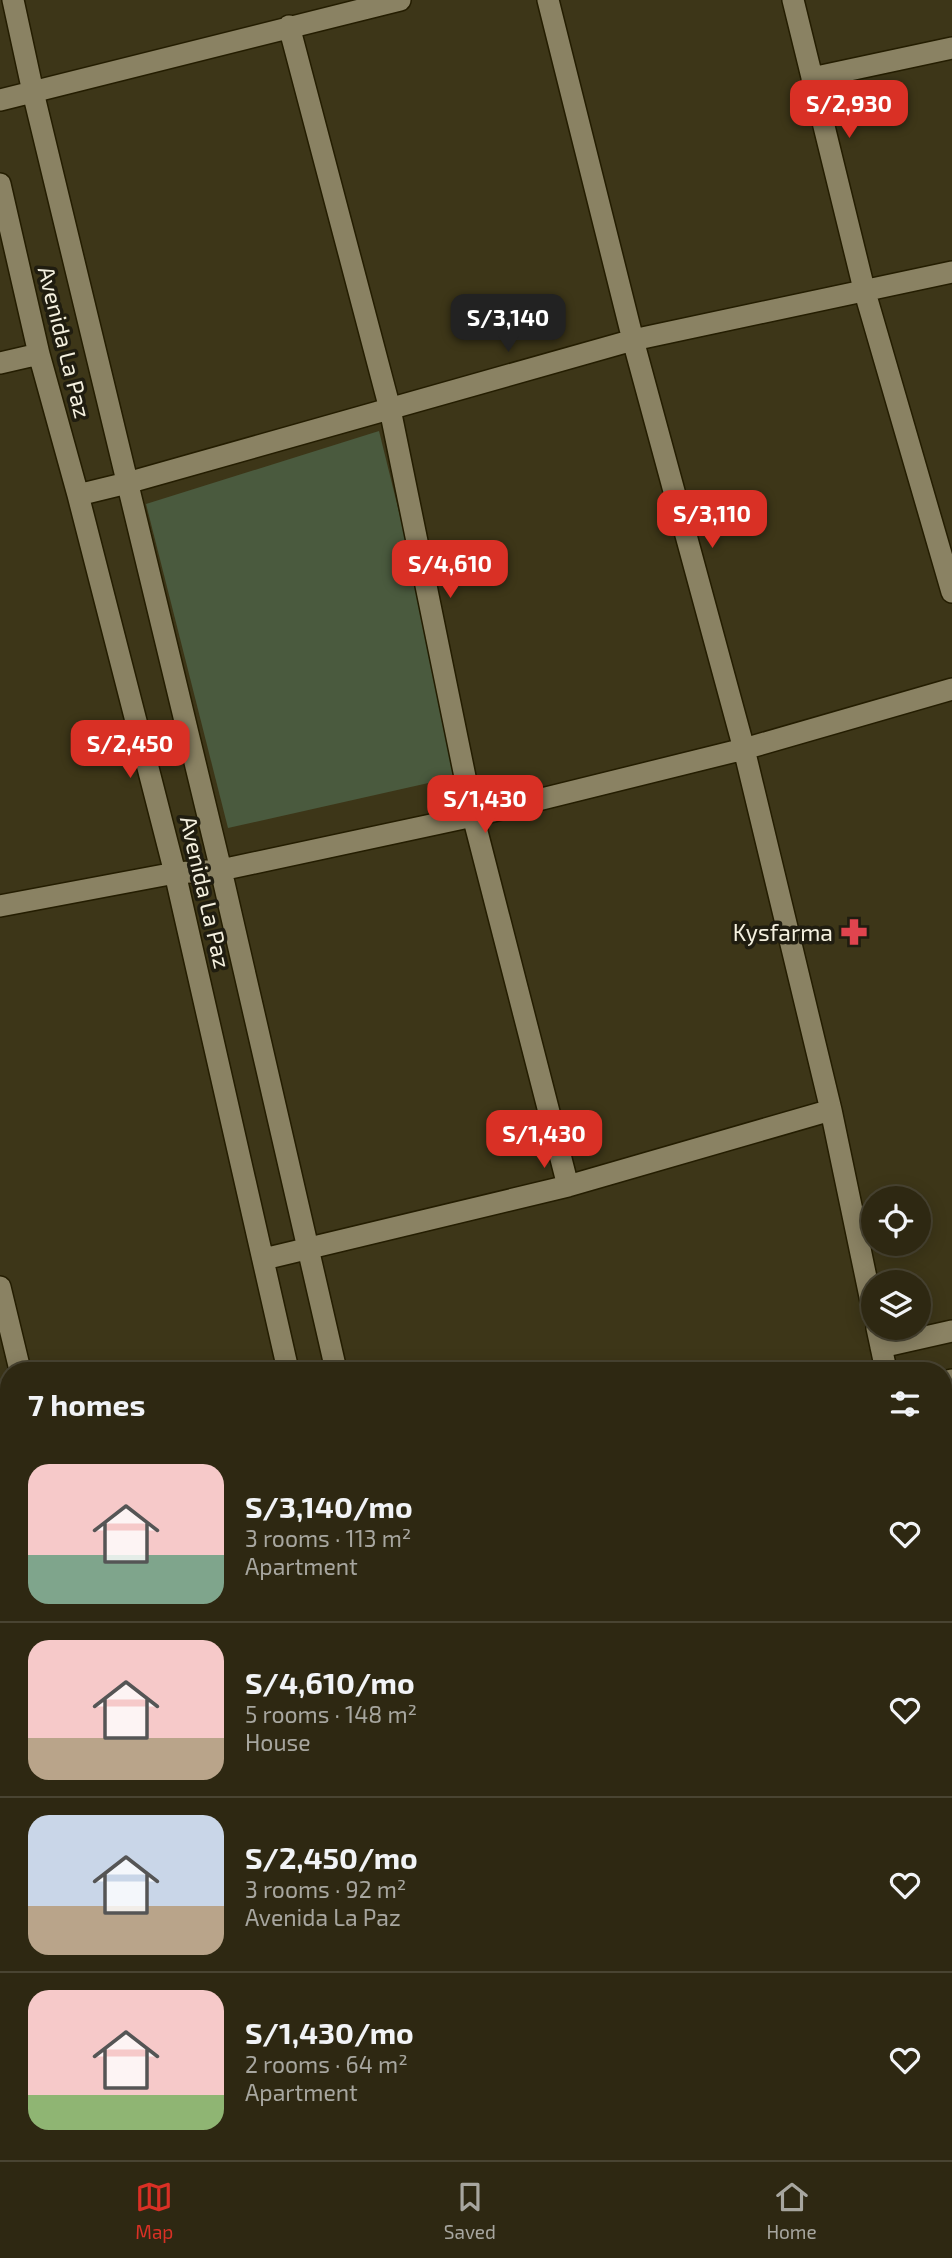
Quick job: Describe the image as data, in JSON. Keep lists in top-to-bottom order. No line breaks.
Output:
{"streets":{"street":["Avenida La Paz"]},"places":{"pharmacy":["Kysfarma"]},"page":{"price":["S/2,930","S/3,140","S/3,110","S/4,610","S/2,450","S/1,430","S/1,430"],"heading":"7 homes","list":[{"name":"S/3,140/mo","note":"3 rooms · 113 m² · Apartment"},{"name":"S/4,610/mo","note":"5 rooms · 148 m² · House"},{"name":"S/2,450/mo","note":"3 rooms · 92 m² · Avenida La Paz"},{"name":"S/1,430/mo","note":"2 rooms · 64 m² · Apartment"}],"tabs":["Map","Saved","Home"]}}
